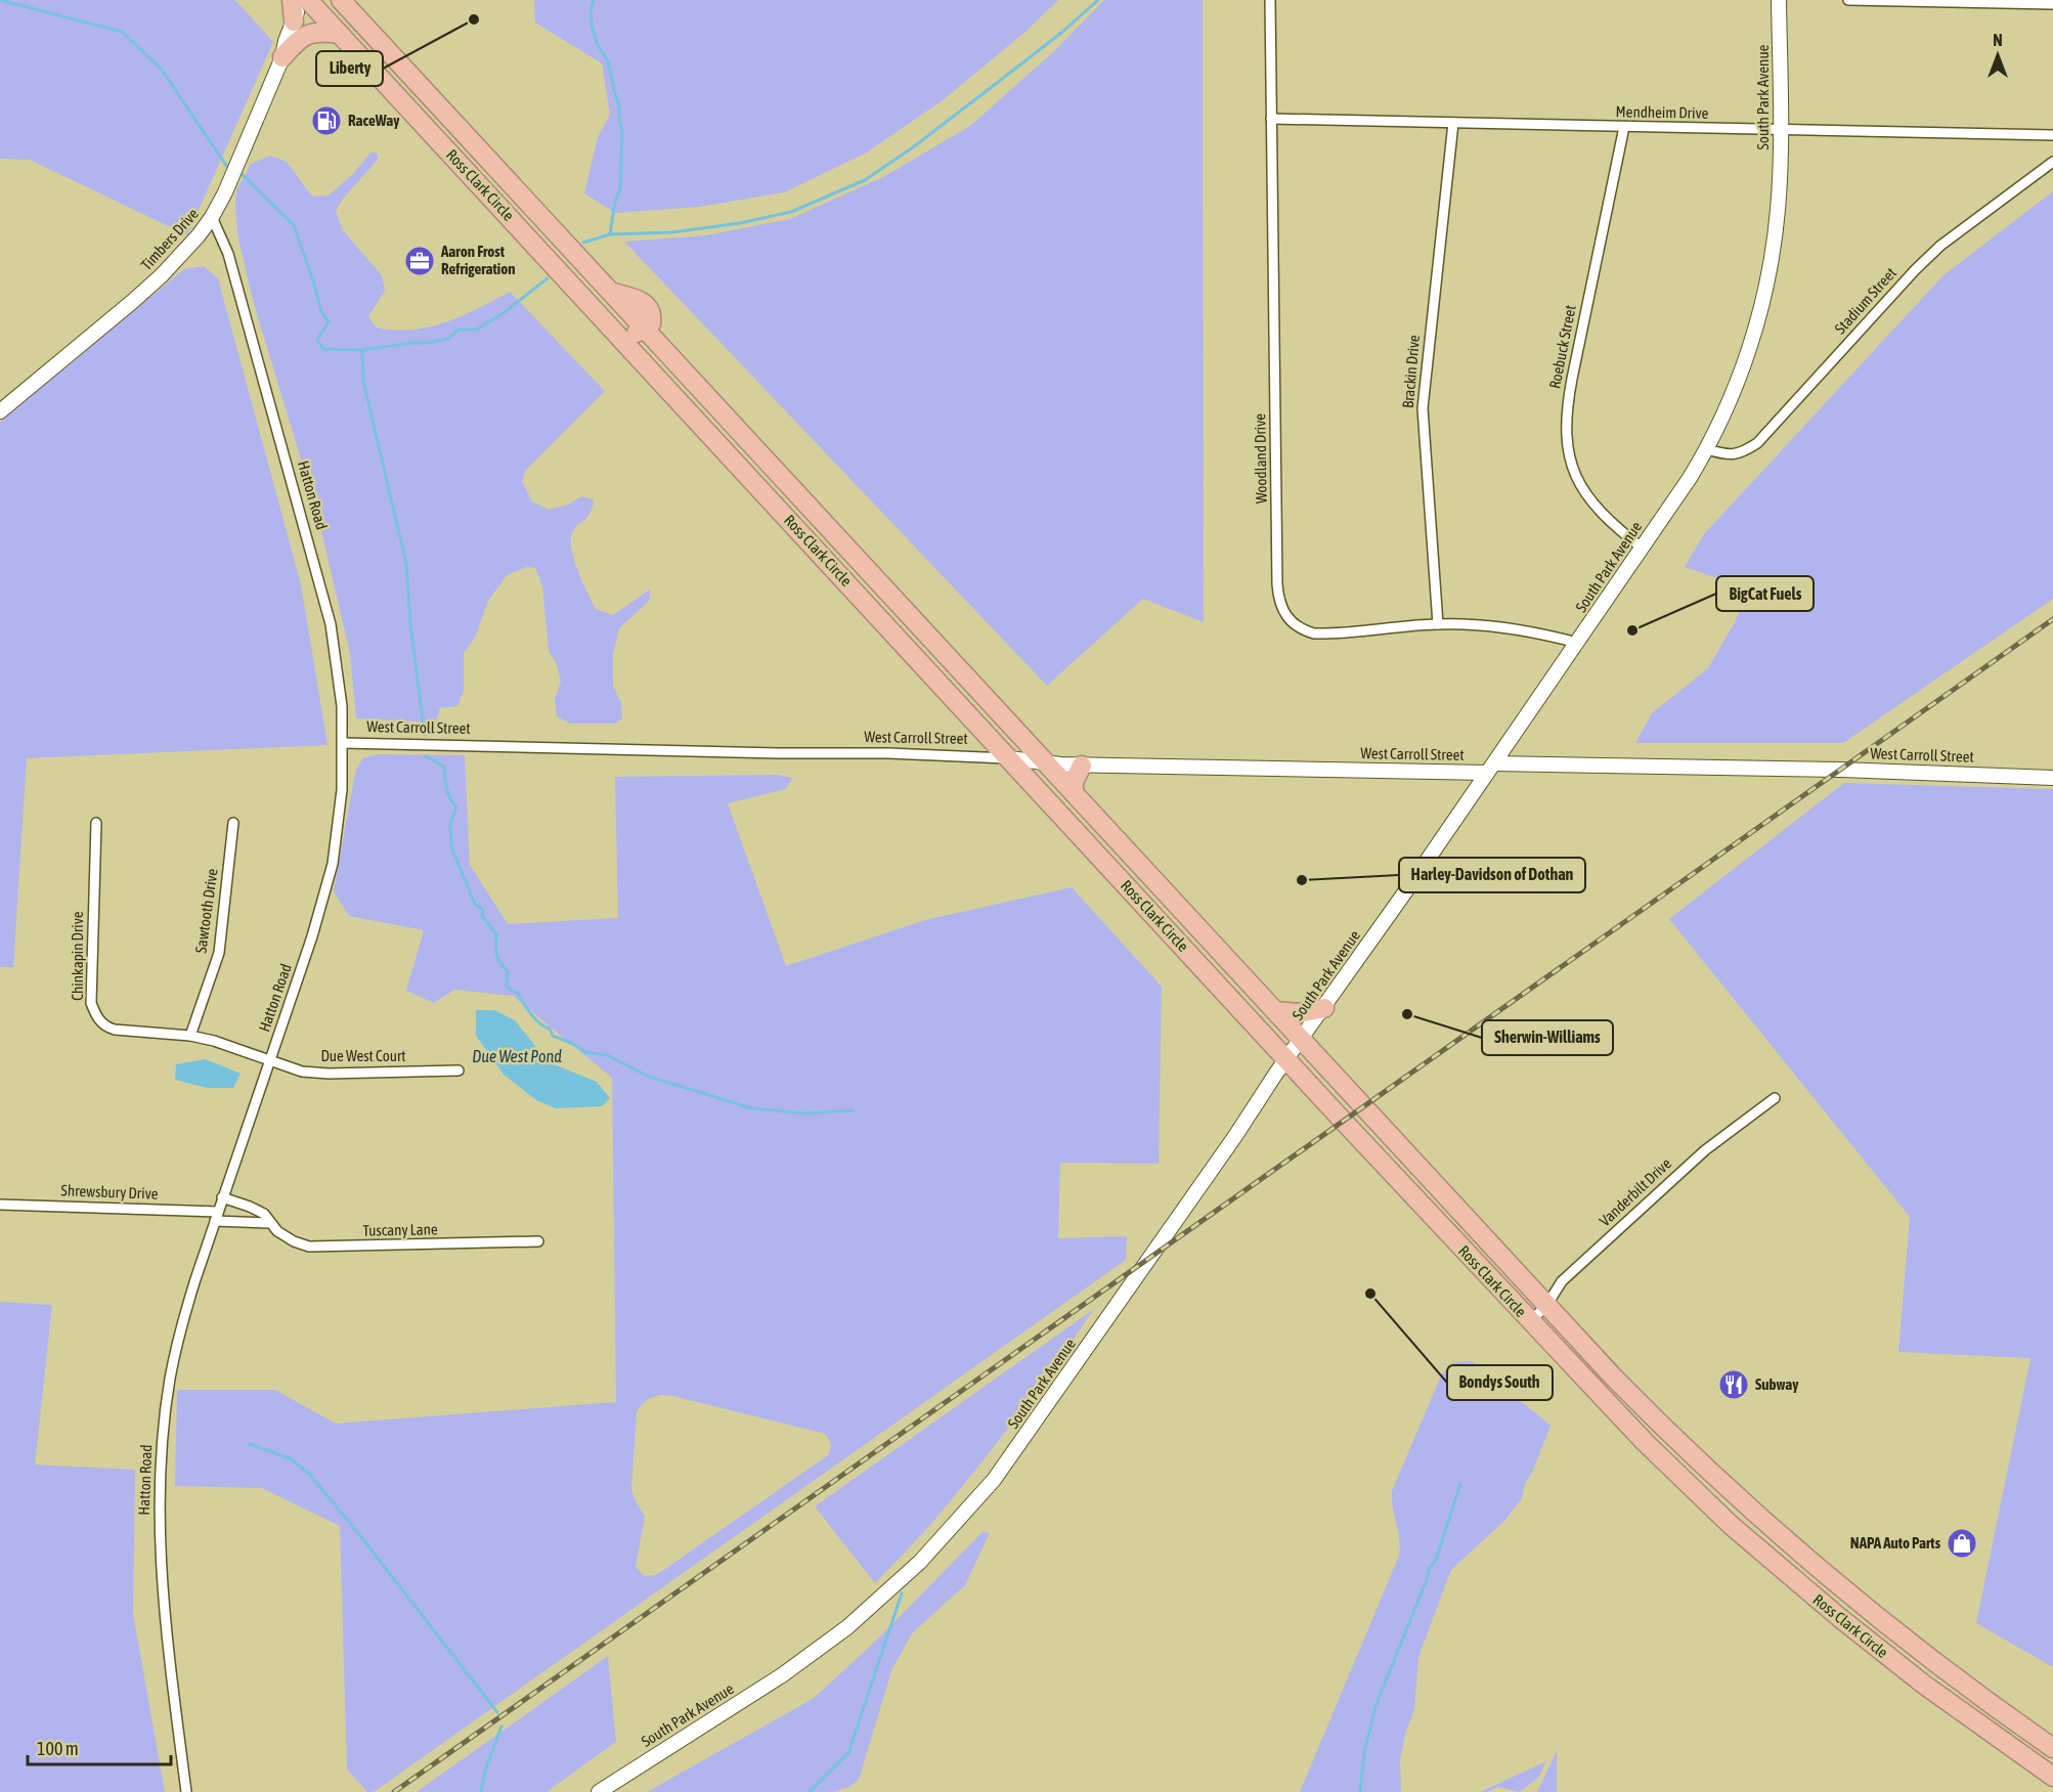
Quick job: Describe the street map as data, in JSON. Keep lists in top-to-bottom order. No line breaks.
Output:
{"streets":{"highway":["Ross Clark Circle"],"street":["South Park Avenue","Mendheim Drive","Timbers Drive","Stadium Street","Roebuck Street","Brackin Drive","Woodland Drive","Hatton Road","West Carroll Street","Sawtooth Drive","Chinkapin Drive","Due West Court","Shrewsbury Drive","Vanderbilt Drive","Tuscany Lane"]},"crossings":[["South Park Avenue","Mendheim Drive"],["South Park Avenue","Ross Clark Circle"],["South Park Avenue","Stadium Street"],["South Park Avenue","Roebuck Street"],["South Park Avenue","Woodland Drive"],["South Park Avenue","West Carroll Street"],["Mendheim Drive","Roebuck Street"],["Mendheim Drive","Brackin Drive"],["Mendheim Drive","Woodland Drive"],["Ross Clark Circle","West Carroll Street"],["Ross Clark Circle","Vanderbilt Drive"],["Timbers Drive","Hatton Road"],["Brackin Drive","Woodland Drive"],["Hatton Road","West Carroll Street"],["Hatton Road","Chinkapin Drive"],["Hatton Road","Due West Court"],["Hatton Road","Shrewsbury Drive"],["Hatton Road","Tuscany Lane"],["Sawtooth Drive","Chinkapin Drive"],["Chinkapin Drive","Due West Court"]],"water":["Due West Pond"],"places":{"other":["Liberty","BigCat Fuels","Harley-Davidson of Dothan","Sherwin-Williams","Bondys South"],"fuel station":["RaceWay"],"office":["Aaron Frost Refrigeration"],"restaurant":["Subway"],"shop":["NAPA Auto Parts"]},"scale_bar":"100 m","north":"top"}
